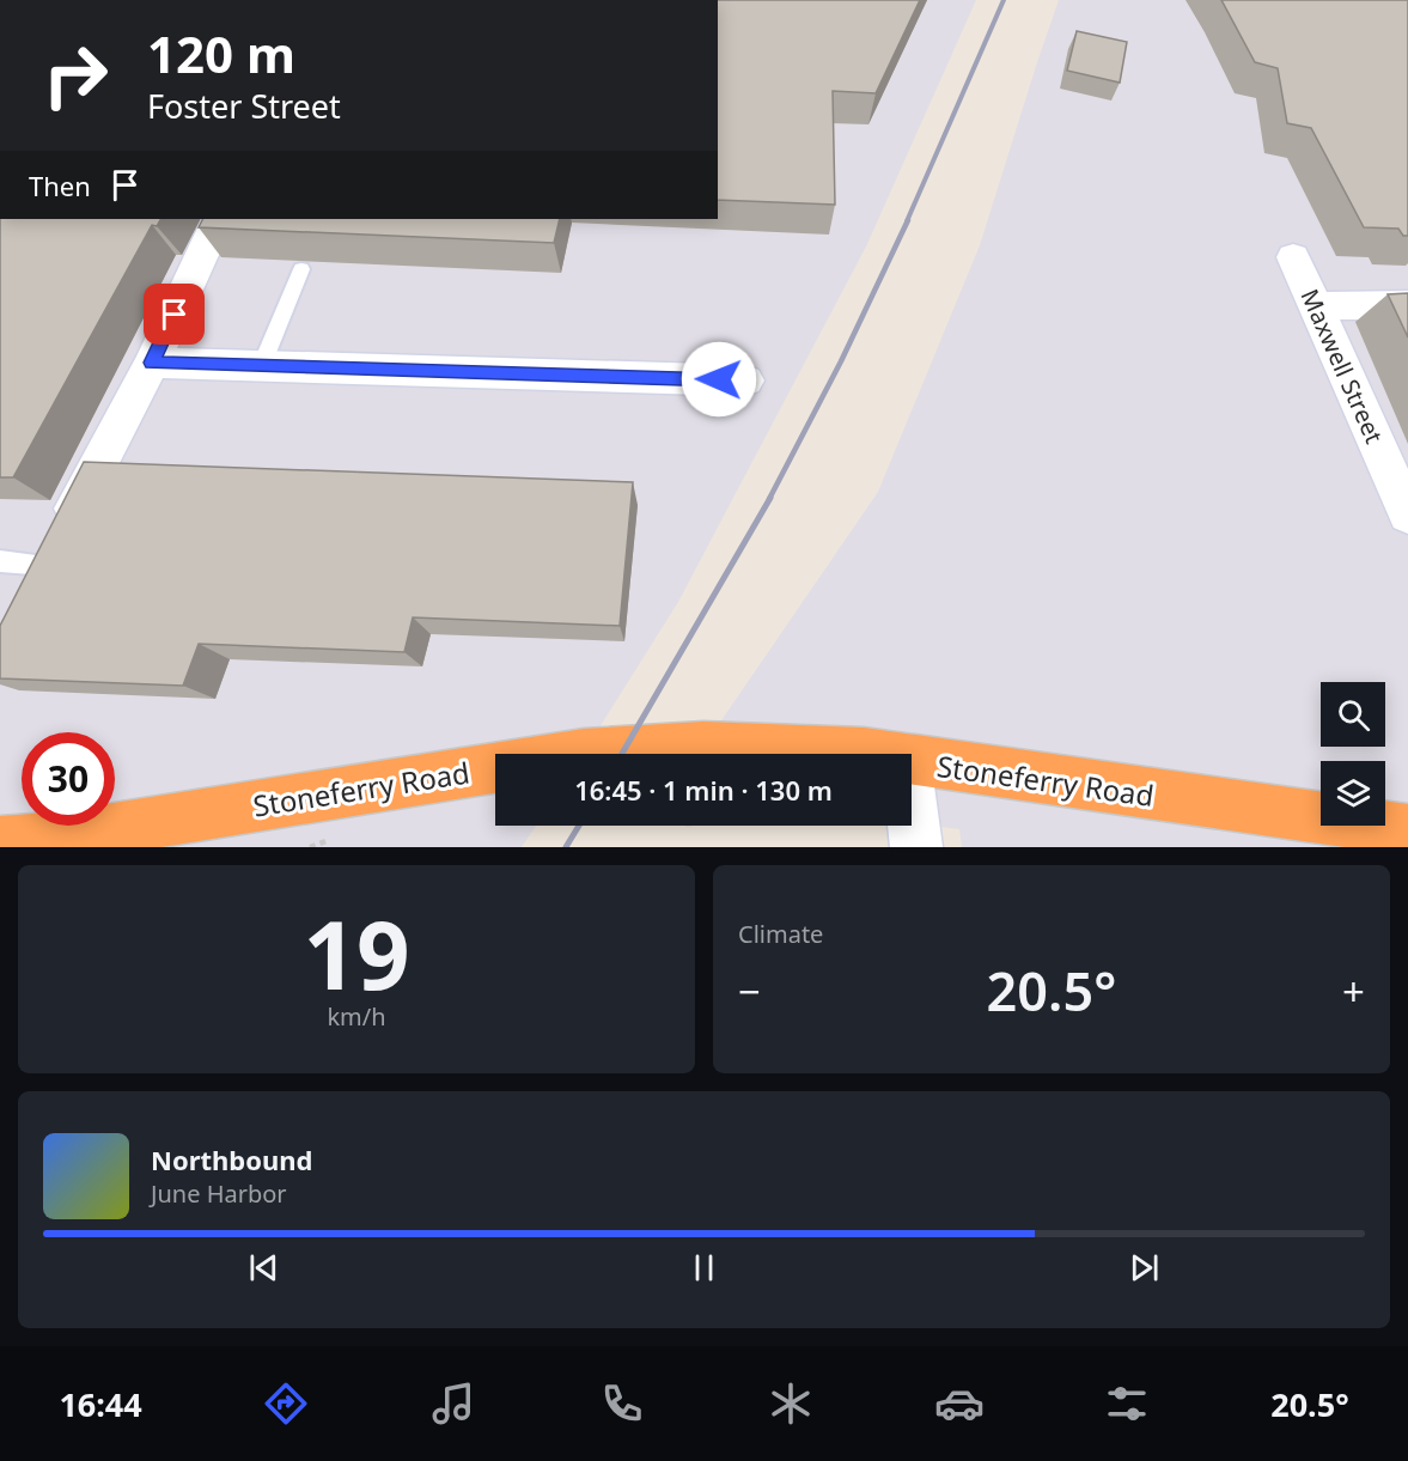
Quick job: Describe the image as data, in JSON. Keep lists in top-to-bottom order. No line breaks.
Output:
{"streets":{"highway":["Stoneferry Road"],"street":["Maxwell Street"]},"page":{"turn":["120 m","Foster Street"],"then":"Then","limit":"30","trip":"16:45 · 1 min · 130 m","tile":[["19","km/h"],"Climate"],"heat":["−","20.5°","+"],"song":["Northbound","June Harbor"],"tabs":["16:44","20.5°"]}}
